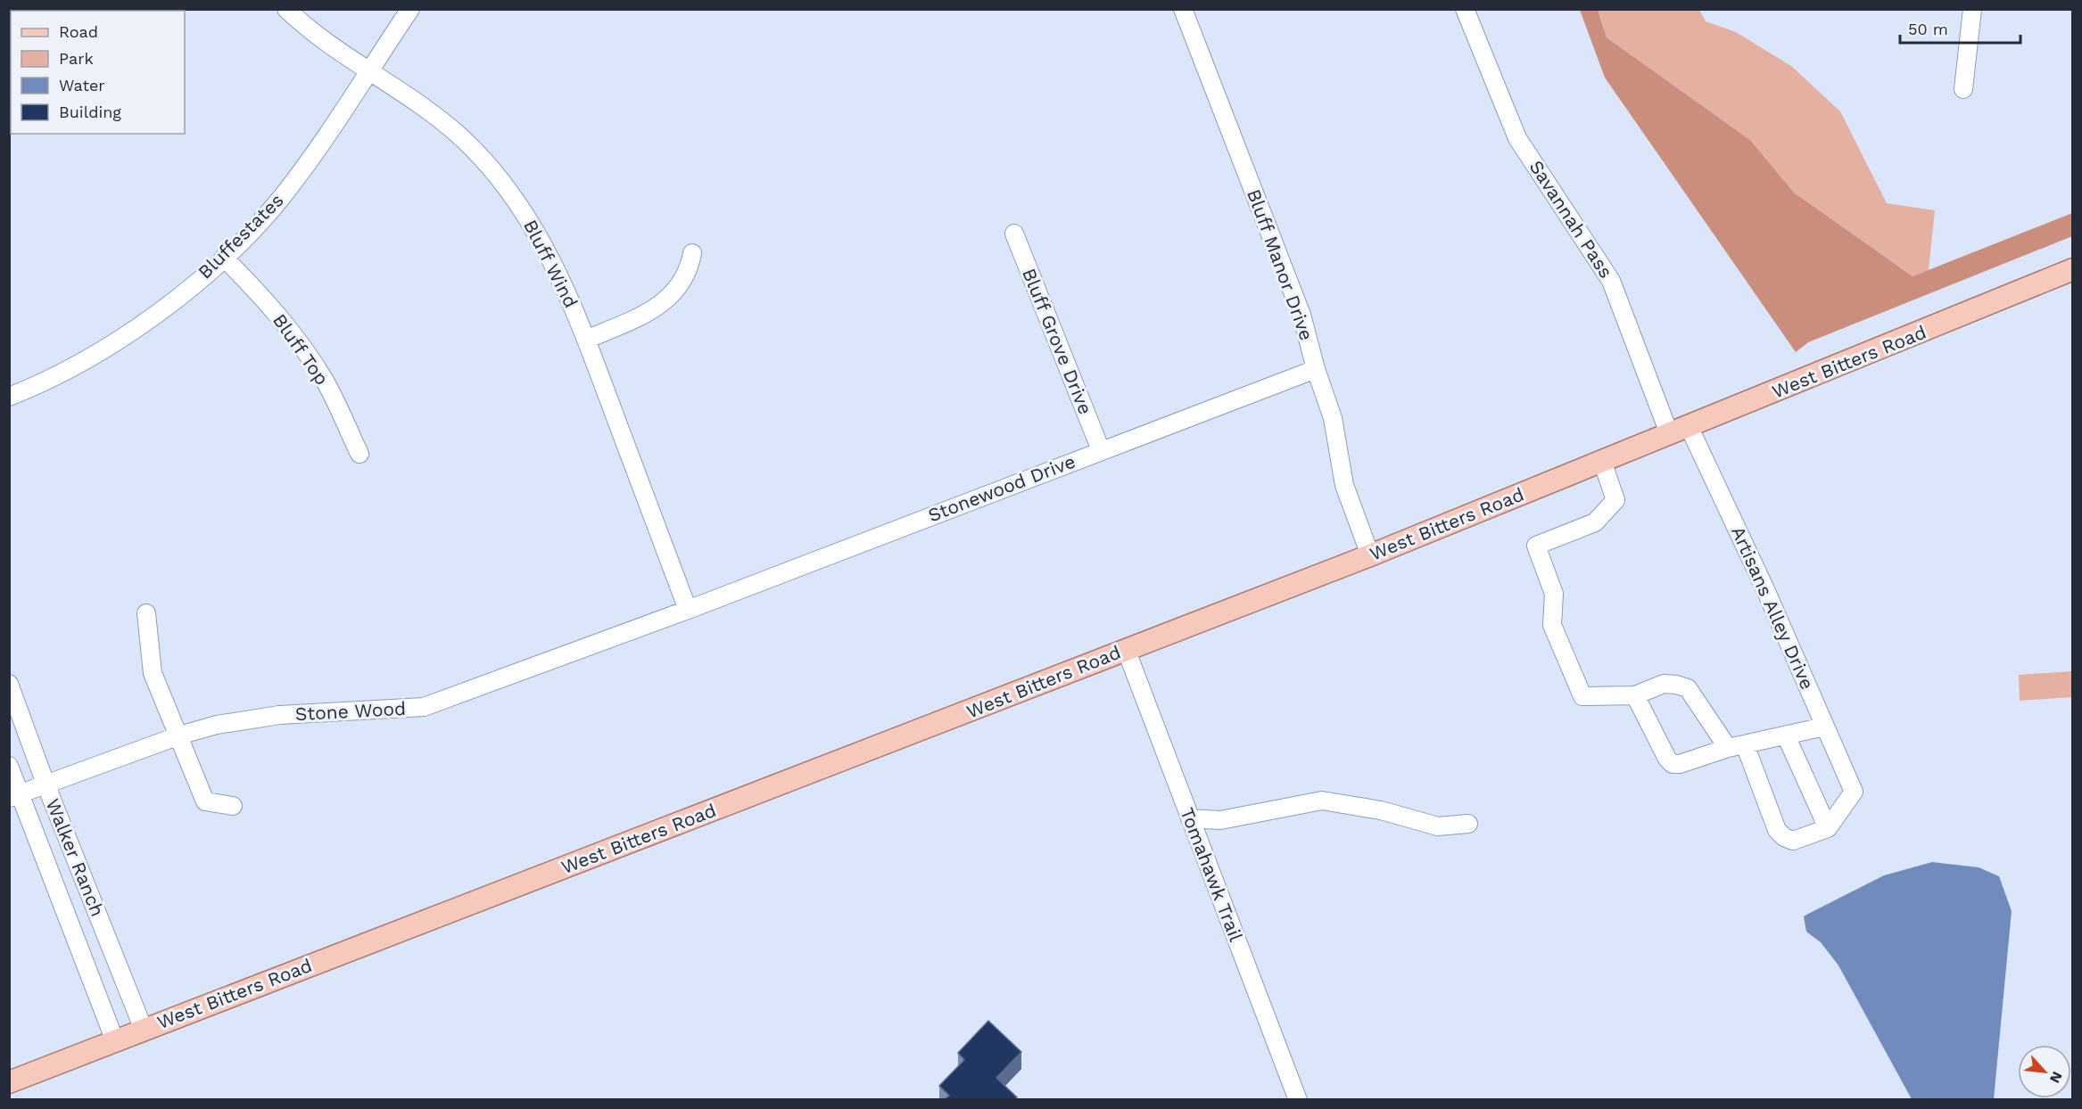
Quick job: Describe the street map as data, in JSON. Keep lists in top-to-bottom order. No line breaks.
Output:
{"streets":{"main road":["West Bitters Road"],"street":["Savannah Pass","Bluffestates","Bluff Wind","Bluff Manor Drive","Bluff Grove Drive","Bluff Top","Stonewood Drive","Artisans Alley Drive","Stone Wood","Walker Ranch","Tomahawk Trail"]},"crossings":[["Savannah Pass","West Bitters Road"],["Savannah Pass","Artisans Alley Drive"],["Bluffestates","Bluff Wind"],["Bluffestates","Bluff Top"],["Bluff Wind","Stonewood Drive"],["Bluff Wind","Stone Wood"],["Bluff Manor Drive","West Bitters Road"],["Bluff Manor Drive","Stonewood Drive"],["Bluff Grove Drive","Stonewood Drive"],["West Bitters Road","Artisans Alley Drive"],["West Bitters Road","Walker Ranch"],["West Bitters Road","Tomahawk Trail"],["Stonewood Drive","Stone Wood"],["Stone Wood","Walker Ranch"]],"legend":["Road","Park","Water","Building"],"scale_bar":"50 m","north":"bottom right"}
